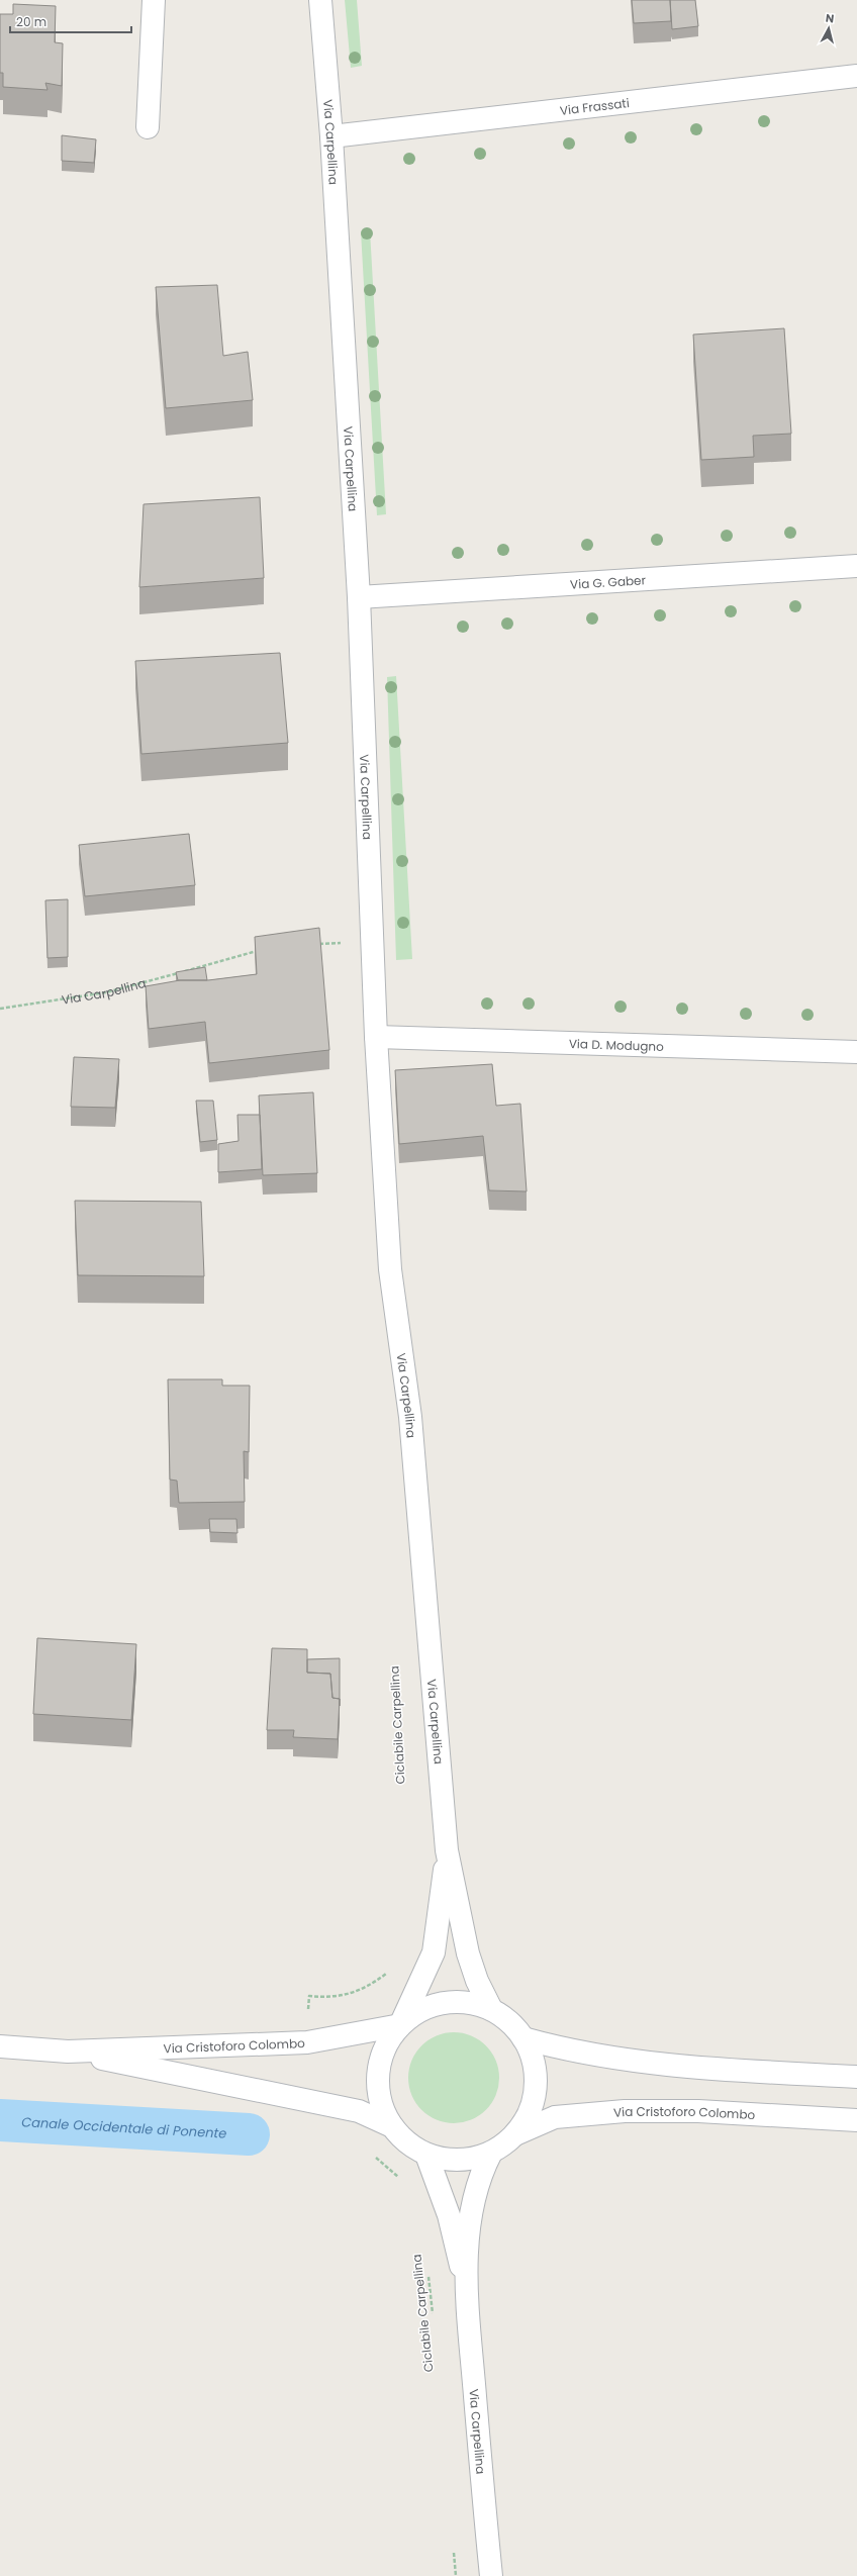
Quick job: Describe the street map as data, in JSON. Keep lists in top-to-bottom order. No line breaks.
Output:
{"streets":{"street":["Via Frassati","Via Carpellina","Via G. Gaber","Via D. Modugno","Via Cristoforo Colombo"],"path":["Ciclabile Carpellina"]},"crossings":[["Via Frassati","Via Carpellina"],["Via Carpellina","Via G. Gaber"],["Via Carpellina","Via D. Modugno"],["Via Carpellina","Via Cristoforo Colombo"]],"water":["Canale Occidentale di Ponente"],"scale_bar":"20 m","north":"top"}
